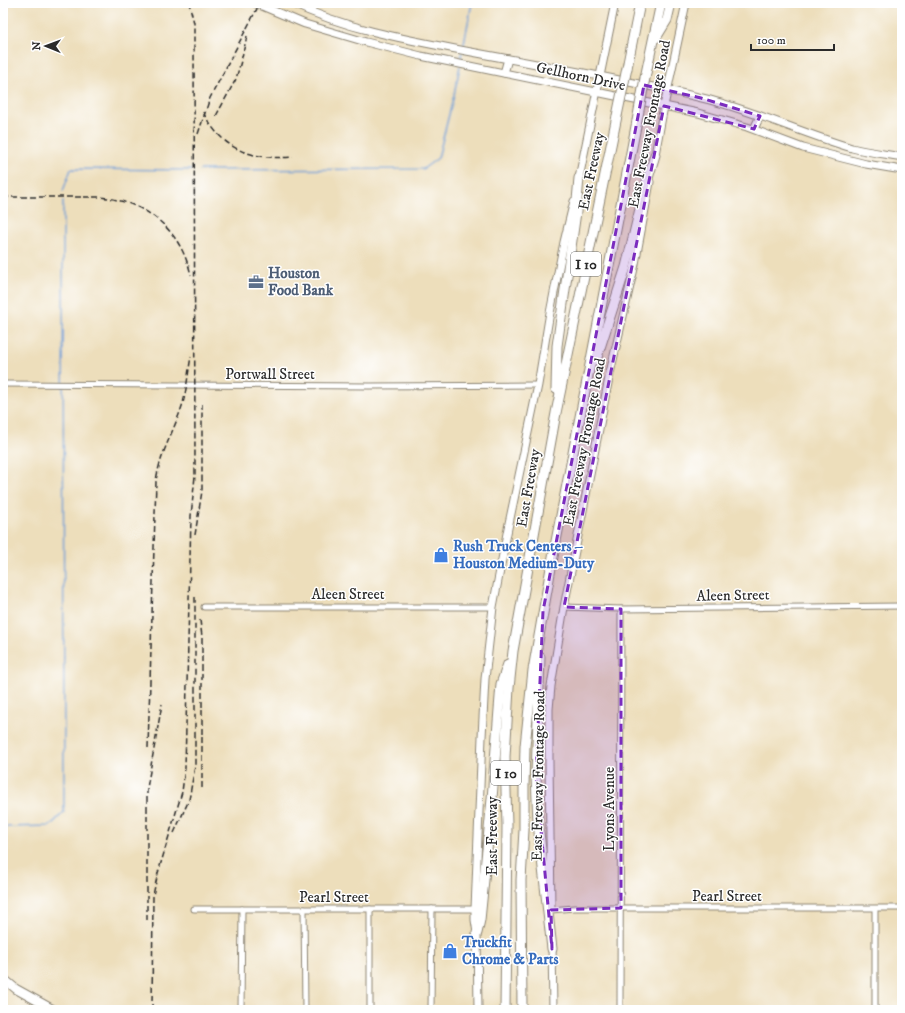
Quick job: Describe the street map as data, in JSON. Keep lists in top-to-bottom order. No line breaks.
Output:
{"streets":{"highway":["East Freeway","I 10"],"main road":["Gellhorn Drive","East Freeway Frontage Road"],"street":["Portwall Street","Aleen Street","Lyons Avenue","Pearl Street"]},"crossings":[["Gellhorn Drive","East Freeway Frontage Road"],["East Freeway Frontage Road","Aleen Street"],["East Freeway Frontage Road","Pearl Street"],["Aleen Street","Lyons Avenue"],["Lyons Avenue","Pearl Street"]],"places":{"office":["Houston Food Bank"],"shop":["Rush Truck Centers – Houston Medium-Duty","Truckfit Chrome & Parts"]},"scale_bar":"100 m","north":"left"}
